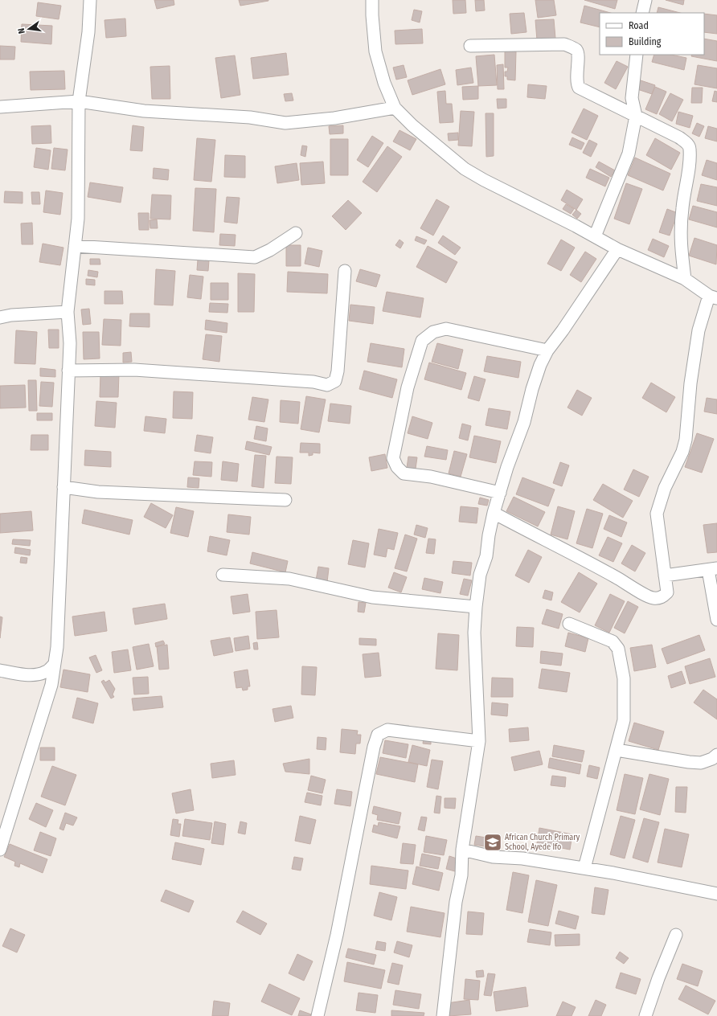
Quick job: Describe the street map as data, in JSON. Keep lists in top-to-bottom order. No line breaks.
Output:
{"places":{"school or university":["African Church Primary School, Ayede Ifo"]},"legend":["Road","Building"],"north":"left"}
